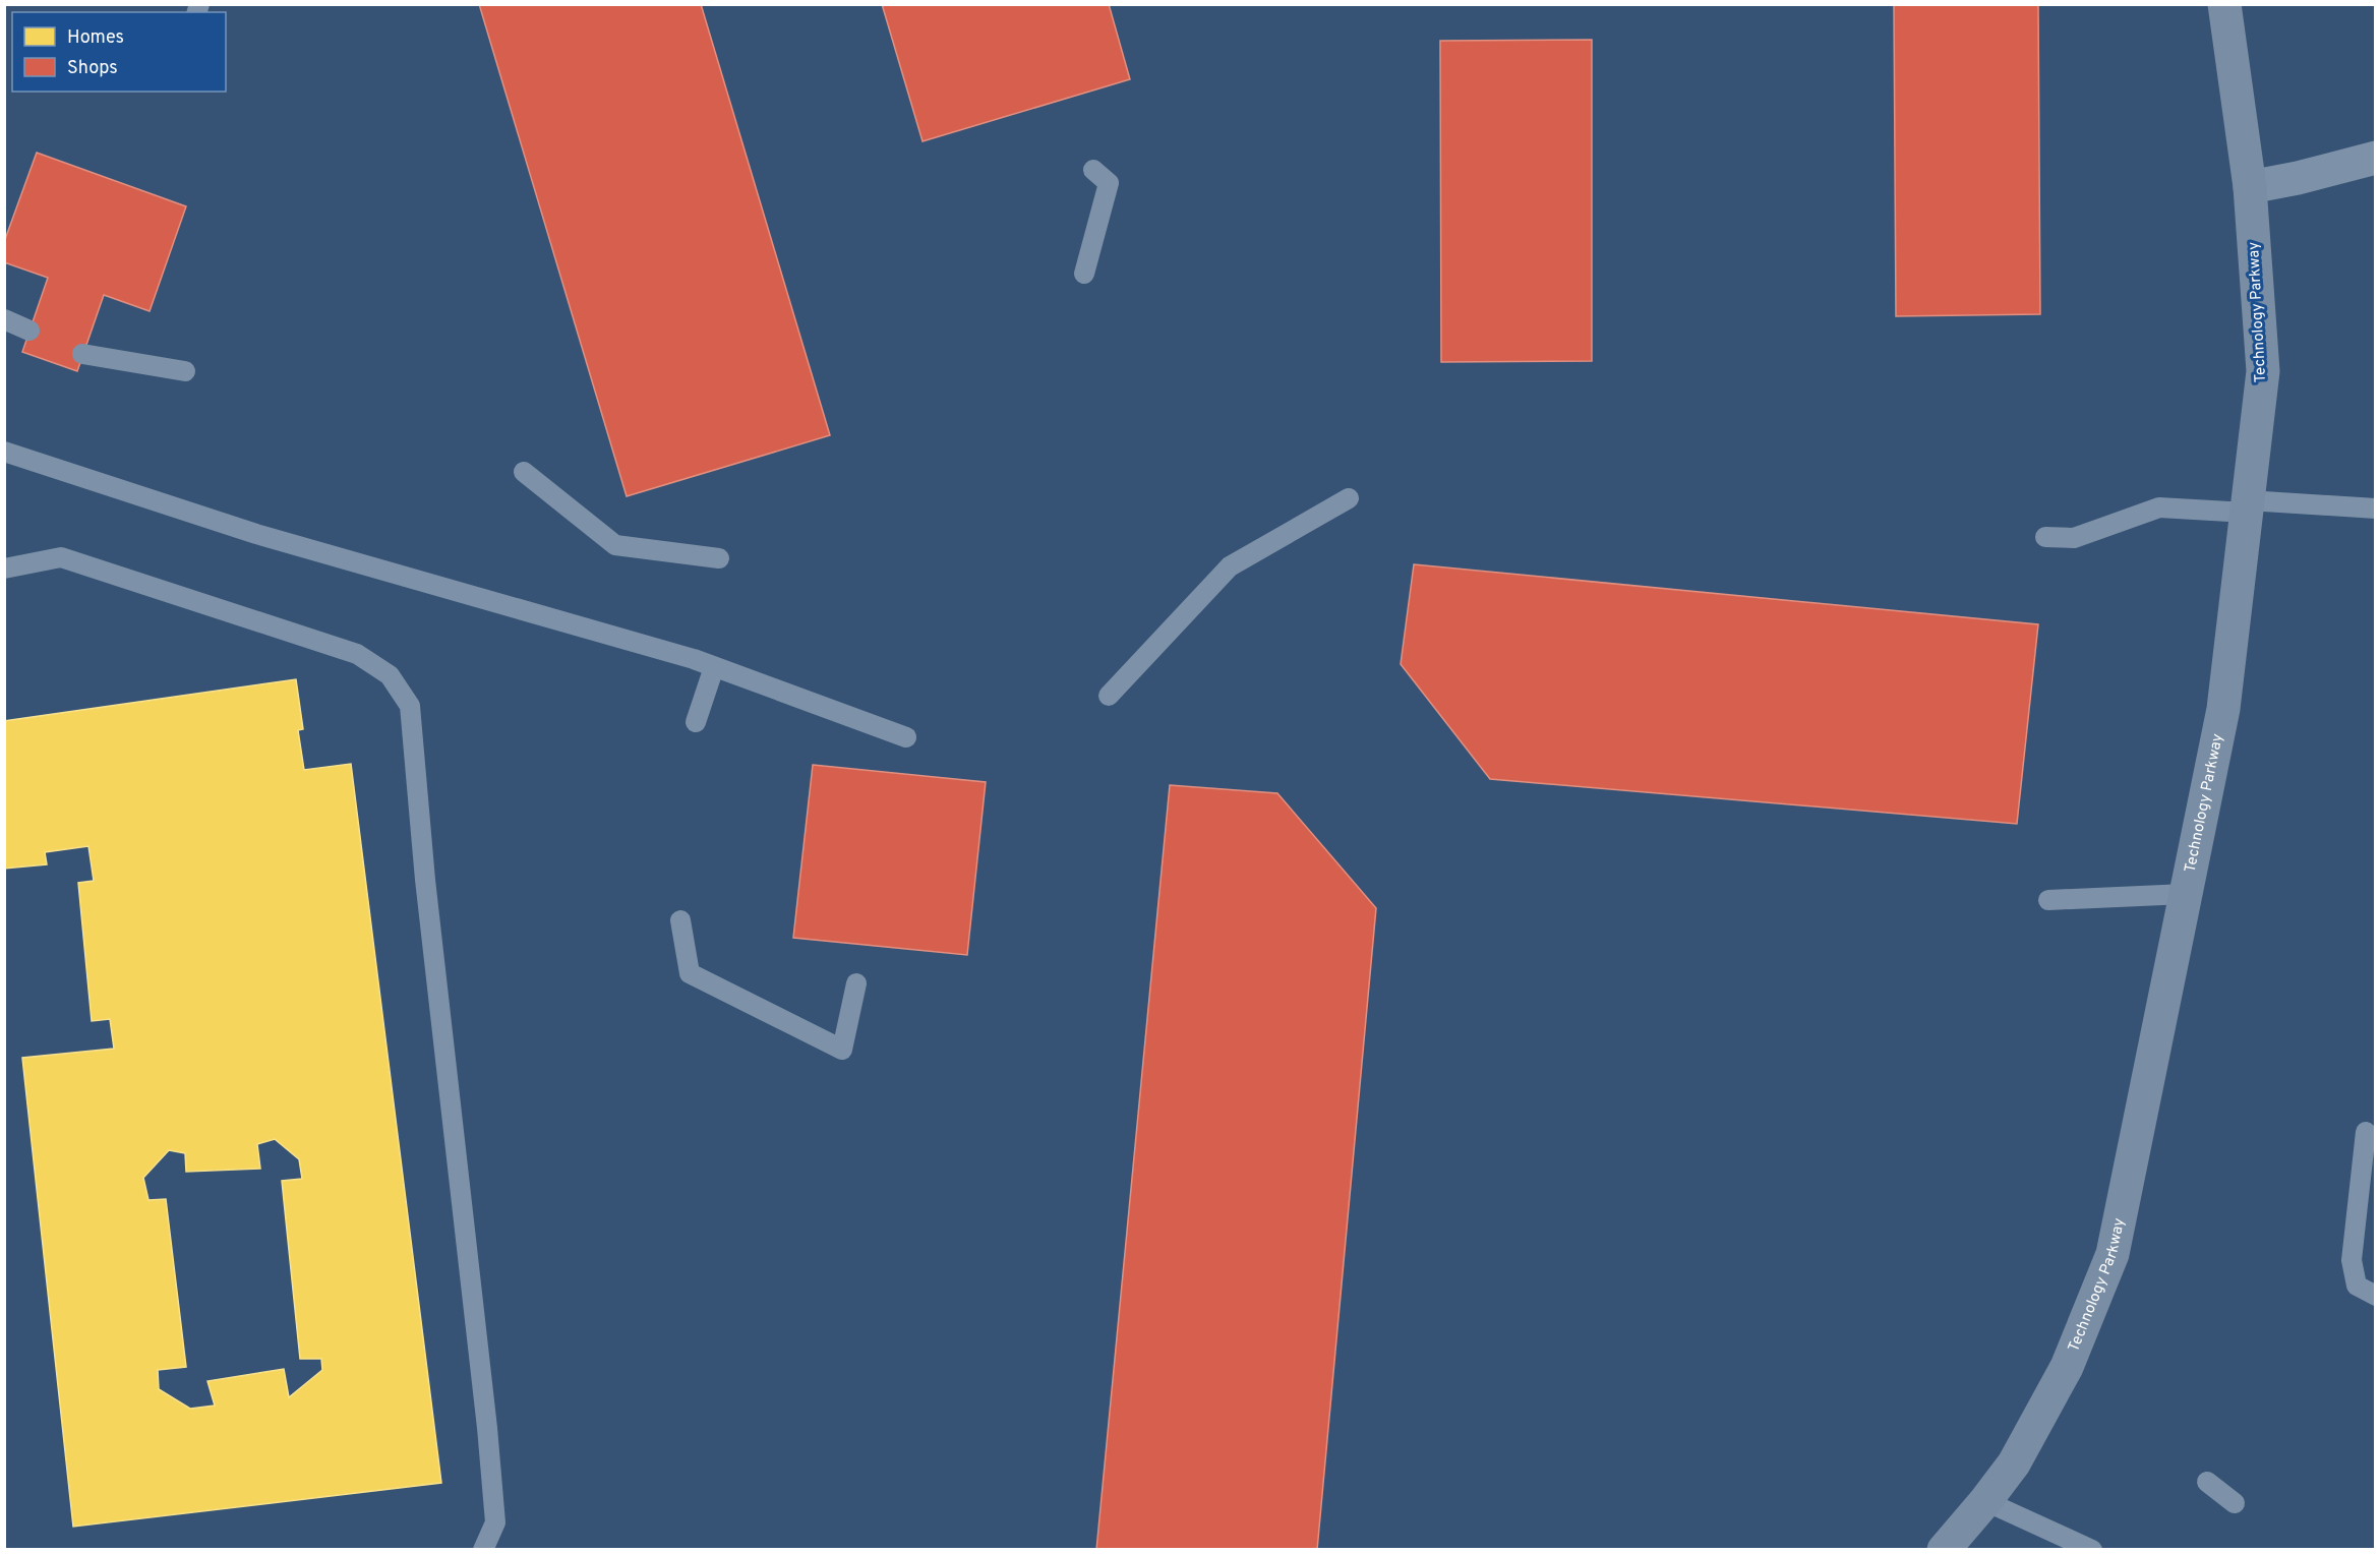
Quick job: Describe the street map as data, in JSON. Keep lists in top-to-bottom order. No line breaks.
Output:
{"streets":{"street":["Technology Parkway"]},"legend":["Homes","Shops"]}
